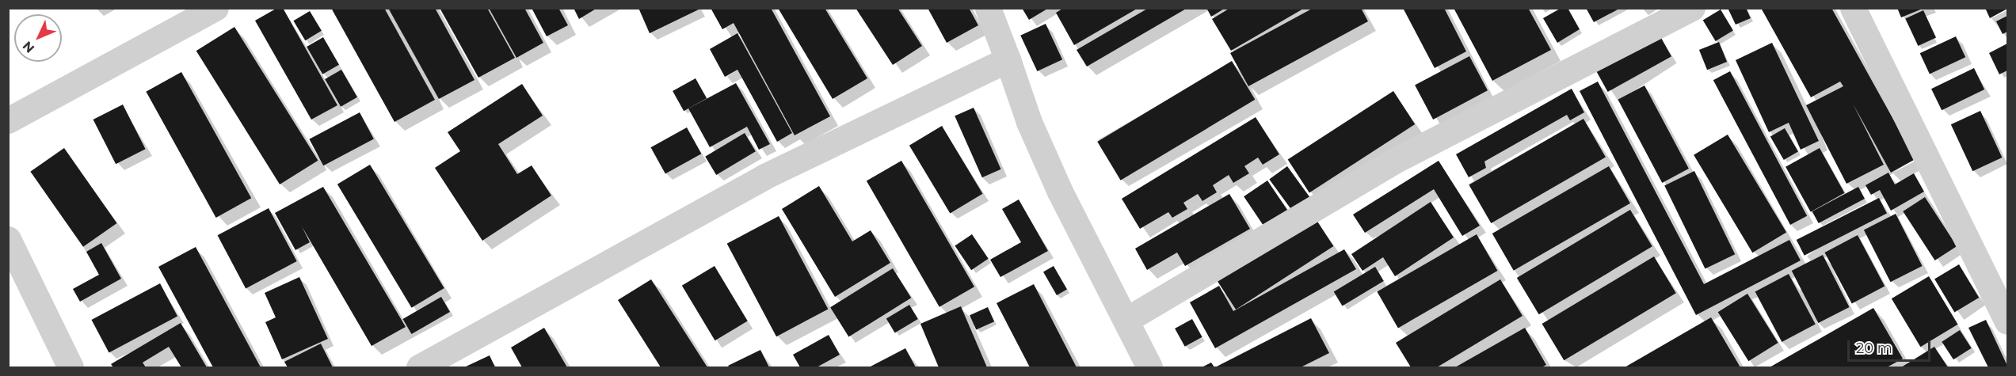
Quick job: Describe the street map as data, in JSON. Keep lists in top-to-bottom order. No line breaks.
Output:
{"scale_bar":"20 m","north":"bottom left"}
